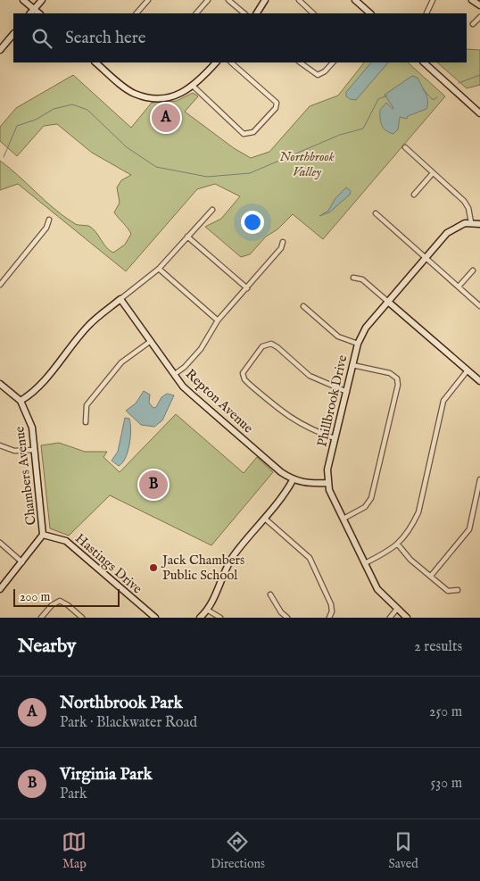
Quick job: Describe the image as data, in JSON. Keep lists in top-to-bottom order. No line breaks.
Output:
{"streets":{"street":["Repton Avenue","Phillbrook Drive","Chambers Avenue","Hastings Drive"]},"crossings":[["Repton Avenue","Phillbrook Drive"],["Chambers Avenue","Hastings Drive"]],"parks":["Northbrook Valley"],"places":["Jack Chambers Public School"],"scale_bar":"200 m","page":{"search":"Search here","pins":["A","B"],"scale":"200 m","heading":["Nearby","2 results"],"list":[{"mark":"A","name":"Northbrook Park","note":"Park · Blackwater Road","value":"250 m"},{"mark":"B","name":"Virginia Park","note":"Park","value":"530 m"}],"nav":["Map","Directions","Saved"]}}
